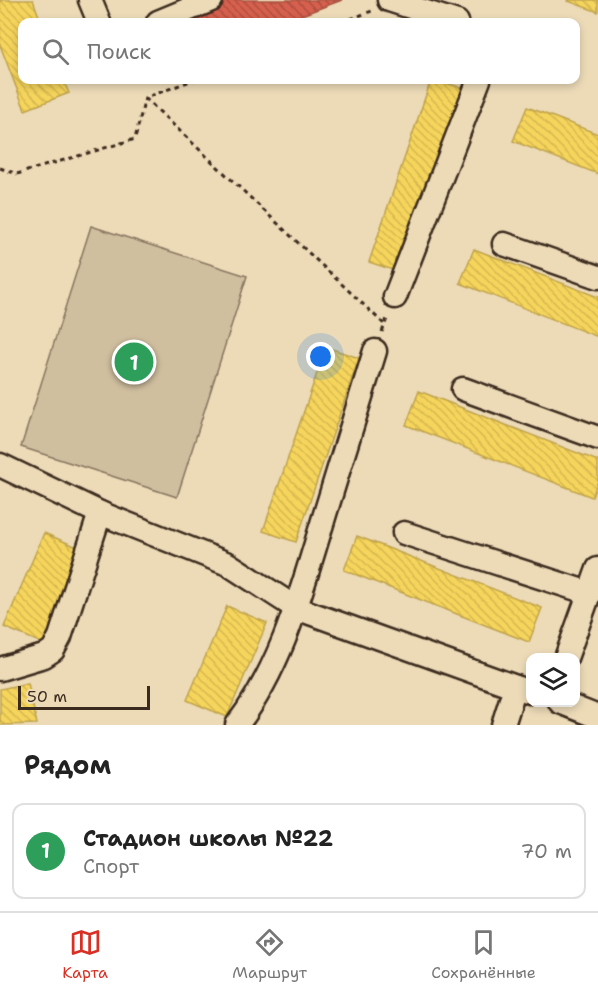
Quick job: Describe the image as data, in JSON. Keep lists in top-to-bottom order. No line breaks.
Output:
{"scale_bar":"50 m","page":{"search":"Поиск","pins":"1","scale":"50 m","heading":"Рядом","list":[{"mark":"1","name":"Стадион школы №22","note":"Спорт","value":"70 m"}],"nav":["Карта","Маршрут","Сохранённые"]}}
